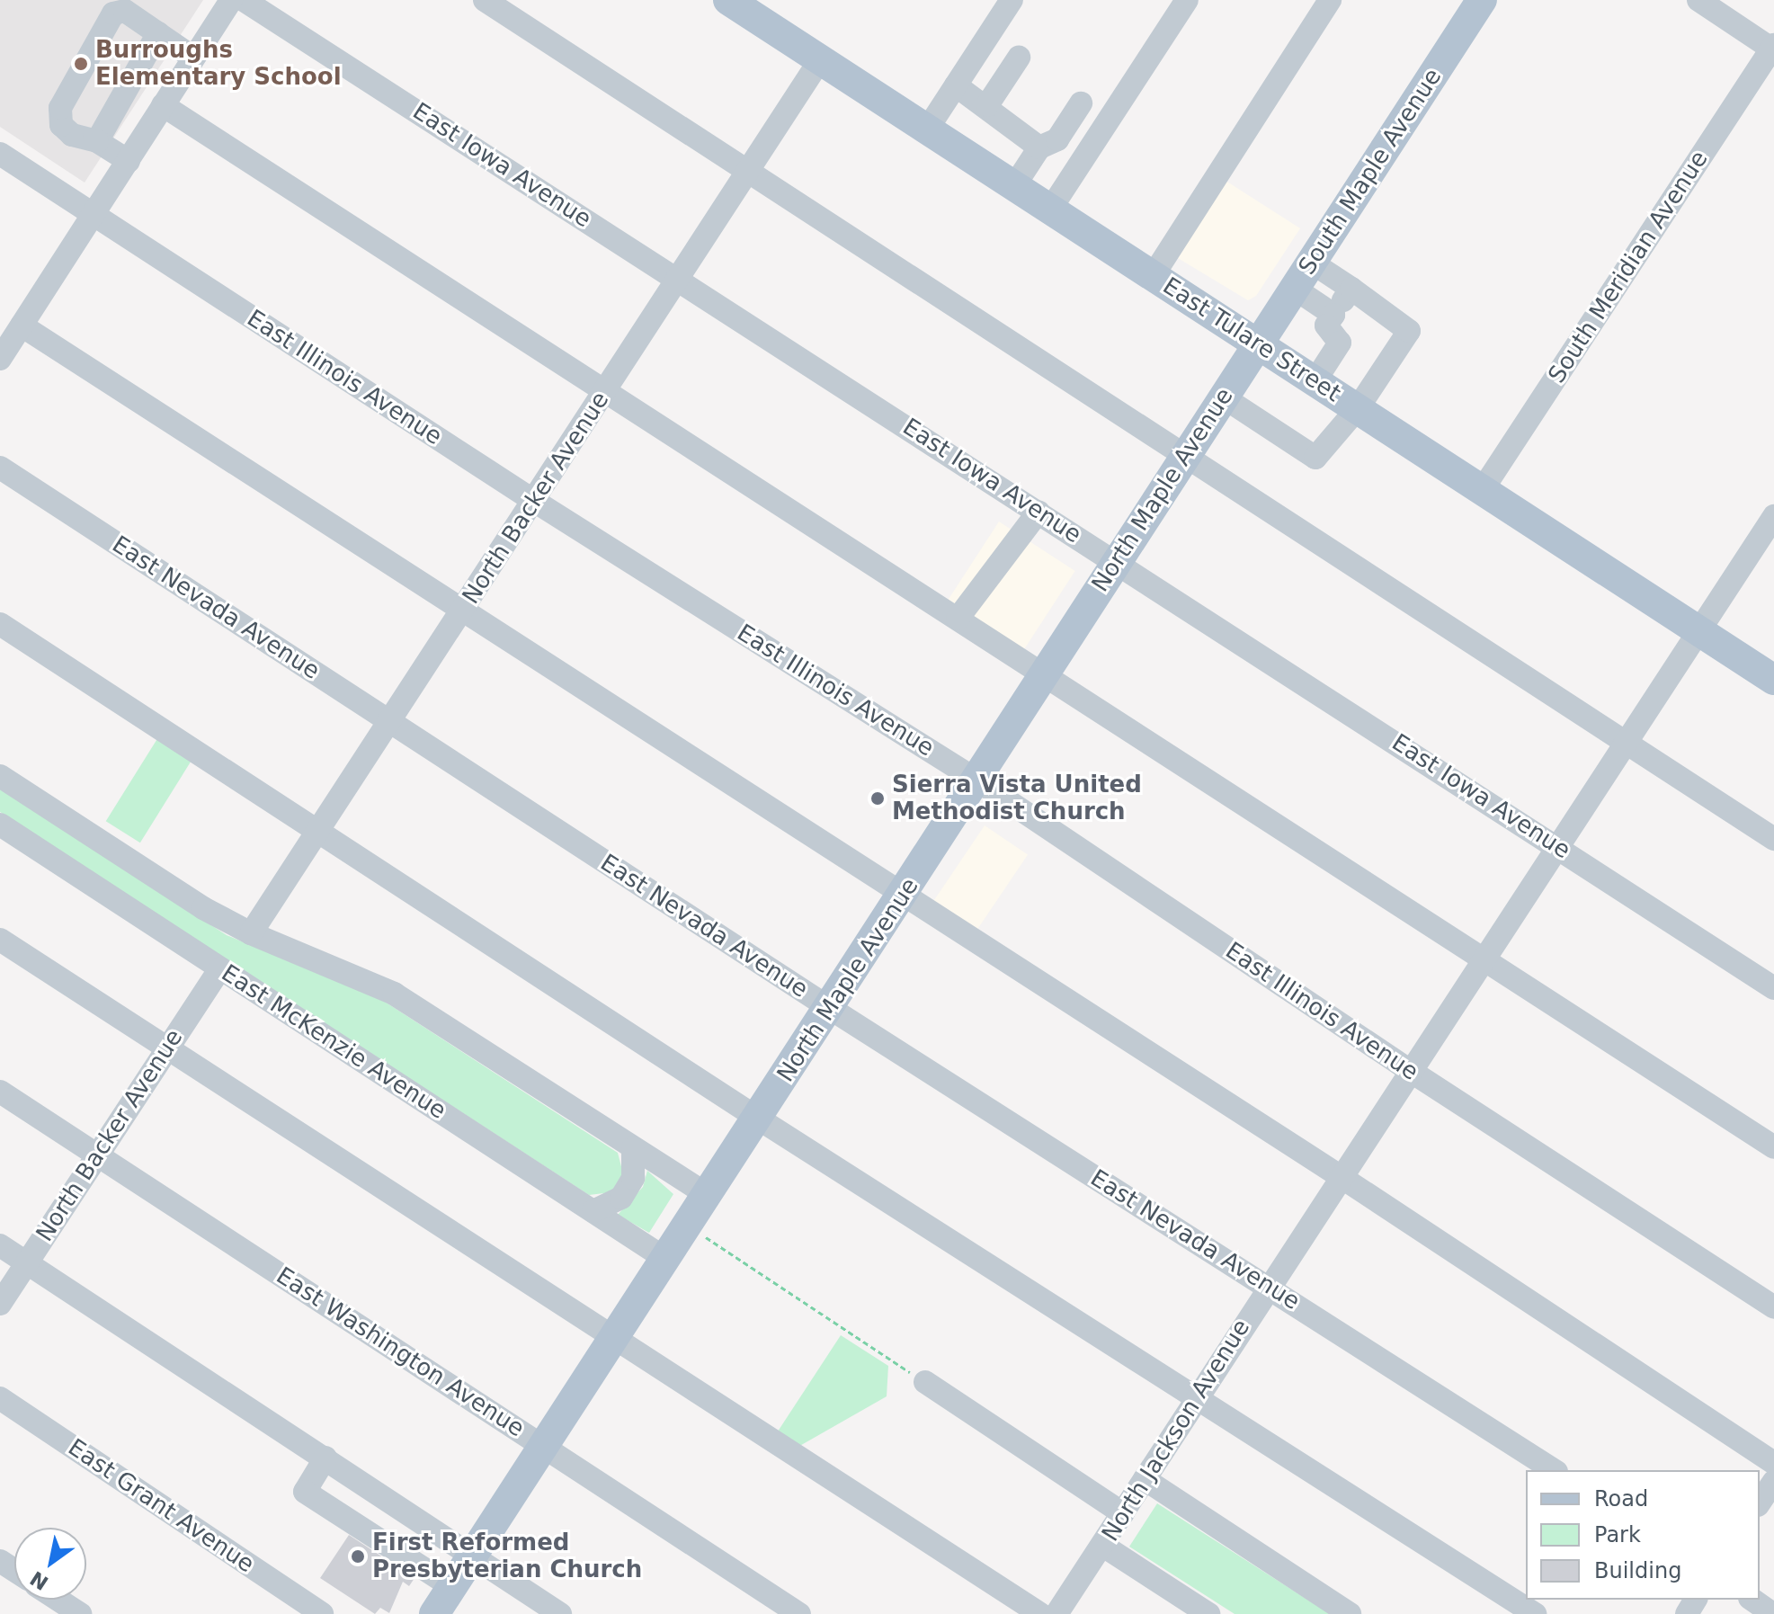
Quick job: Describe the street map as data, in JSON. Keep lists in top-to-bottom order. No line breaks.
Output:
{"streets":{"main road":["South Maple Avenue","East Tulare Street","North Maple Avenue"],"street":["East Iowa Avenue","South Meridian Avenue","East Illinois Avenue","North Backer Avenue","East Nevada Avenue","East McKenzie Avenue","East Washington Avenue","North Jackson Avenue","East Grant Avenue"]},"crossings":[["East Iowa Avenue","North Maple Avenue"],["East Iowa Avenue","North Backer Avenue"],["East Iowa Avenue","North Jackson Avenue"],["South Maple Avenue","East Tulare Street"],["South Maple Avenue","North Maple Avenue"],["South Meridian Avenue","East Tulare Street"],["East Tulare Street","North Maple Avenue"],["East Tulare Street","North Backer Avenue"],["East Tulare Street","North Jackson Avenue"],["East Illinois Avenue","North Maple Avenue"],["East Illinois Avenue","North Backer Avenue"],["East Illinois Avenue","North Jackson Avenue"],["North Maple Avenue","East Nevada Avenue"],["North Maple Avenue","East McKenzie Avenue"],["North Maple Avenue","East Washington Avenue"],["North Backer Avenue","East Nevada Avenue"],["North Backer Avenue","East McKenzie Avenue"],["North Backer Avenue","East Washington Avenue"],["East Nevada Avenue","North Jackson Avenue"]],"places":["Burroughs Elementary School","Sierra Vista United Methodist Church","First Reformed Presbyterian Church"],"legend":["Road","Park","Building"],"north":"bottom left"}
